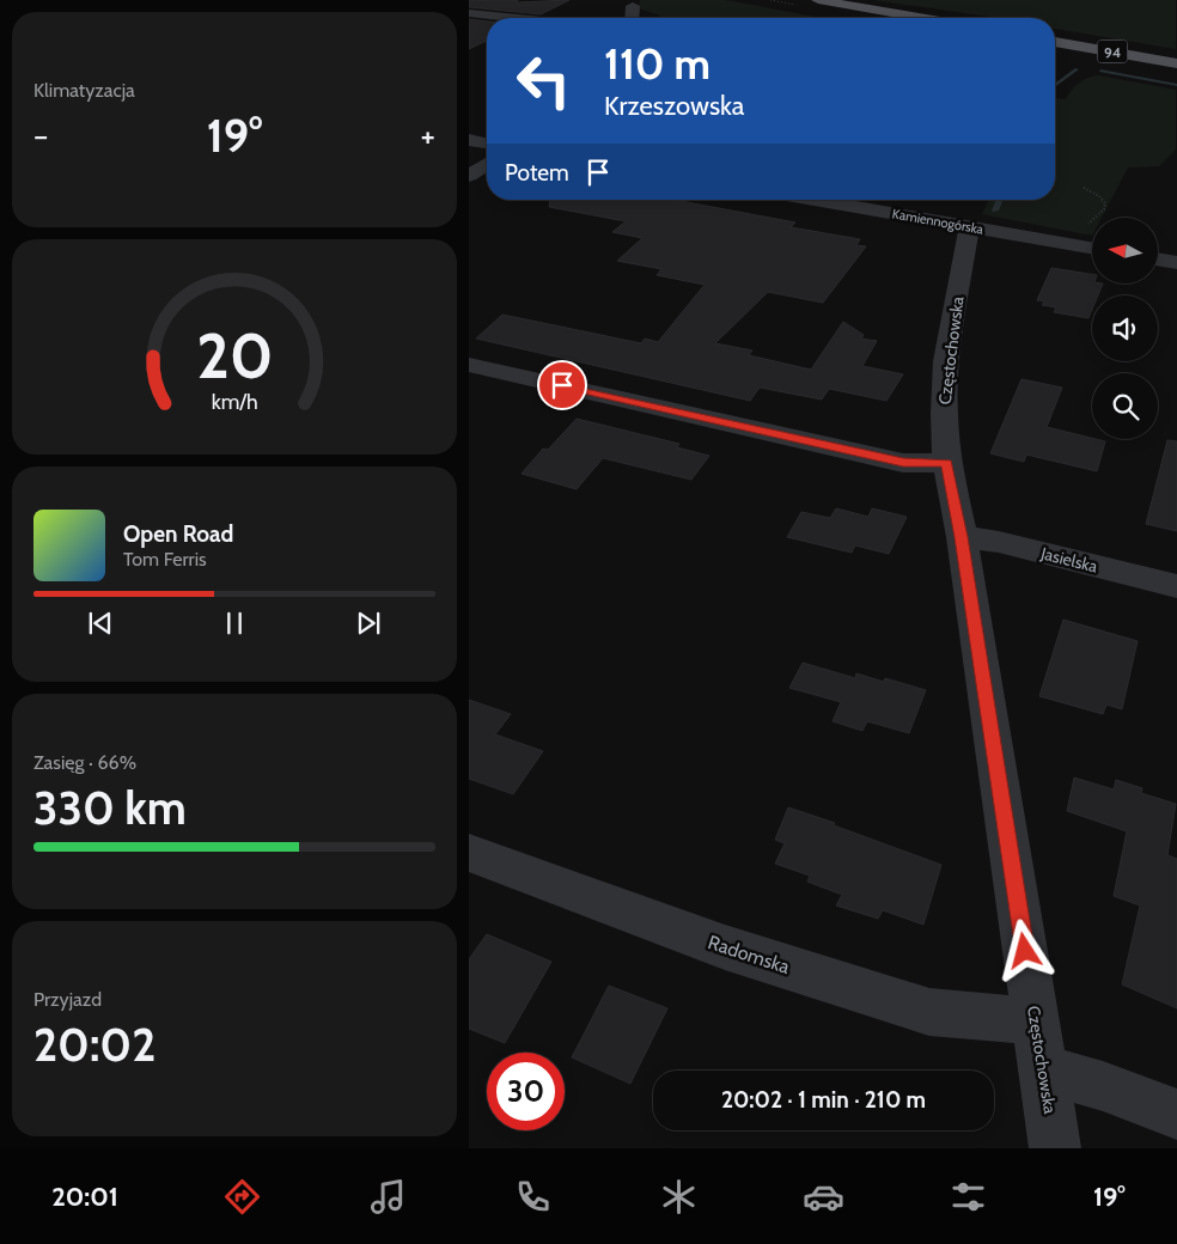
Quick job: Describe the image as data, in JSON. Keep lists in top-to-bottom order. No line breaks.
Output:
{"streets":{"main road":["94"],"street":["Kamiennogórska","Częstochowska","Jasielska","Radomska"]},"crossings":[["Kamiennogórska","Częstochowska"],["Częstochowska","Jasielska"],["Częstochowska","Radomska"]],"north":"left","page":{"tile":["Klimatyzacja",["Zasięg · 66%","330 km"],["Przyjazd","20:02"]],"turn":["110 m","Krzeszowska"],"heat":["−","19°","+"],"then":"Potem","song":["Open Road","Tom Ferris"],"limit":"30","trip":"20:02 · 1 min · 210 m","tabs":["20:01","19°"],"gauge":["20","km/h"]}}
